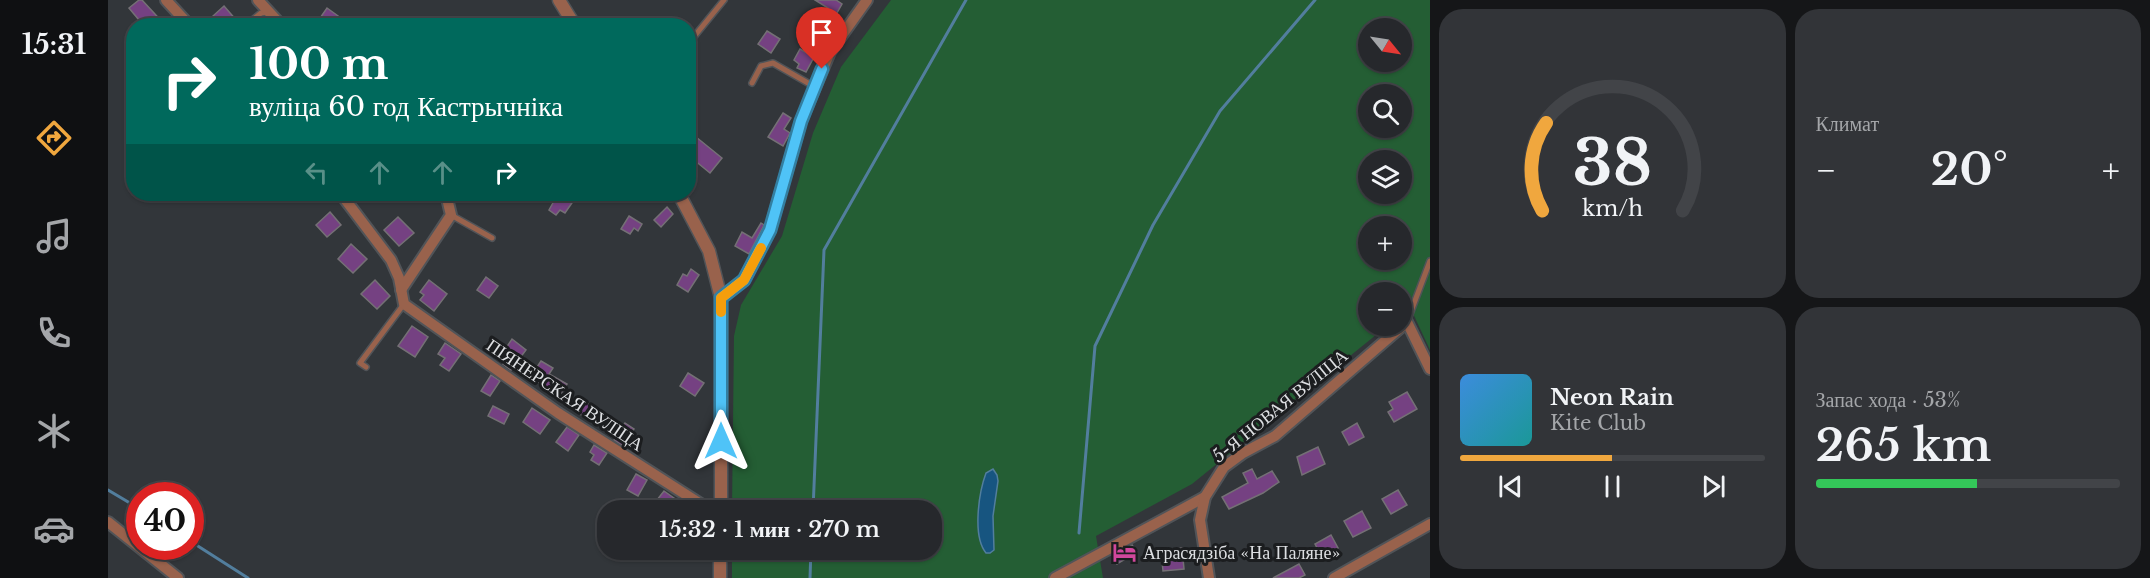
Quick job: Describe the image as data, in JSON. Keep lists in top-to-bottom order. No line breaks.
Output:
{"streets":{"street":["ПІЯНЕРСКАЯ ВУЛІЦА","5-Я НОВАЯ ВУЛІЦА"]},"places":{"hotel":["Аграсядзіба «На Паляне»"]},"north":"bottom right","page":{"tabs":"15:31","tile":["Климат",["Запас хода · 53%","265 km"]],"map_buttons":["+","−"],"turn":["100 m","вуліца 60 год Кастрычніка"],"heat":["−","20°","+"],"song":["Neon Rain","Kite Club"],"limit":"40","trip":"15:32 · 1 мин · 270 m","gauge":["38","km/h"]}}
